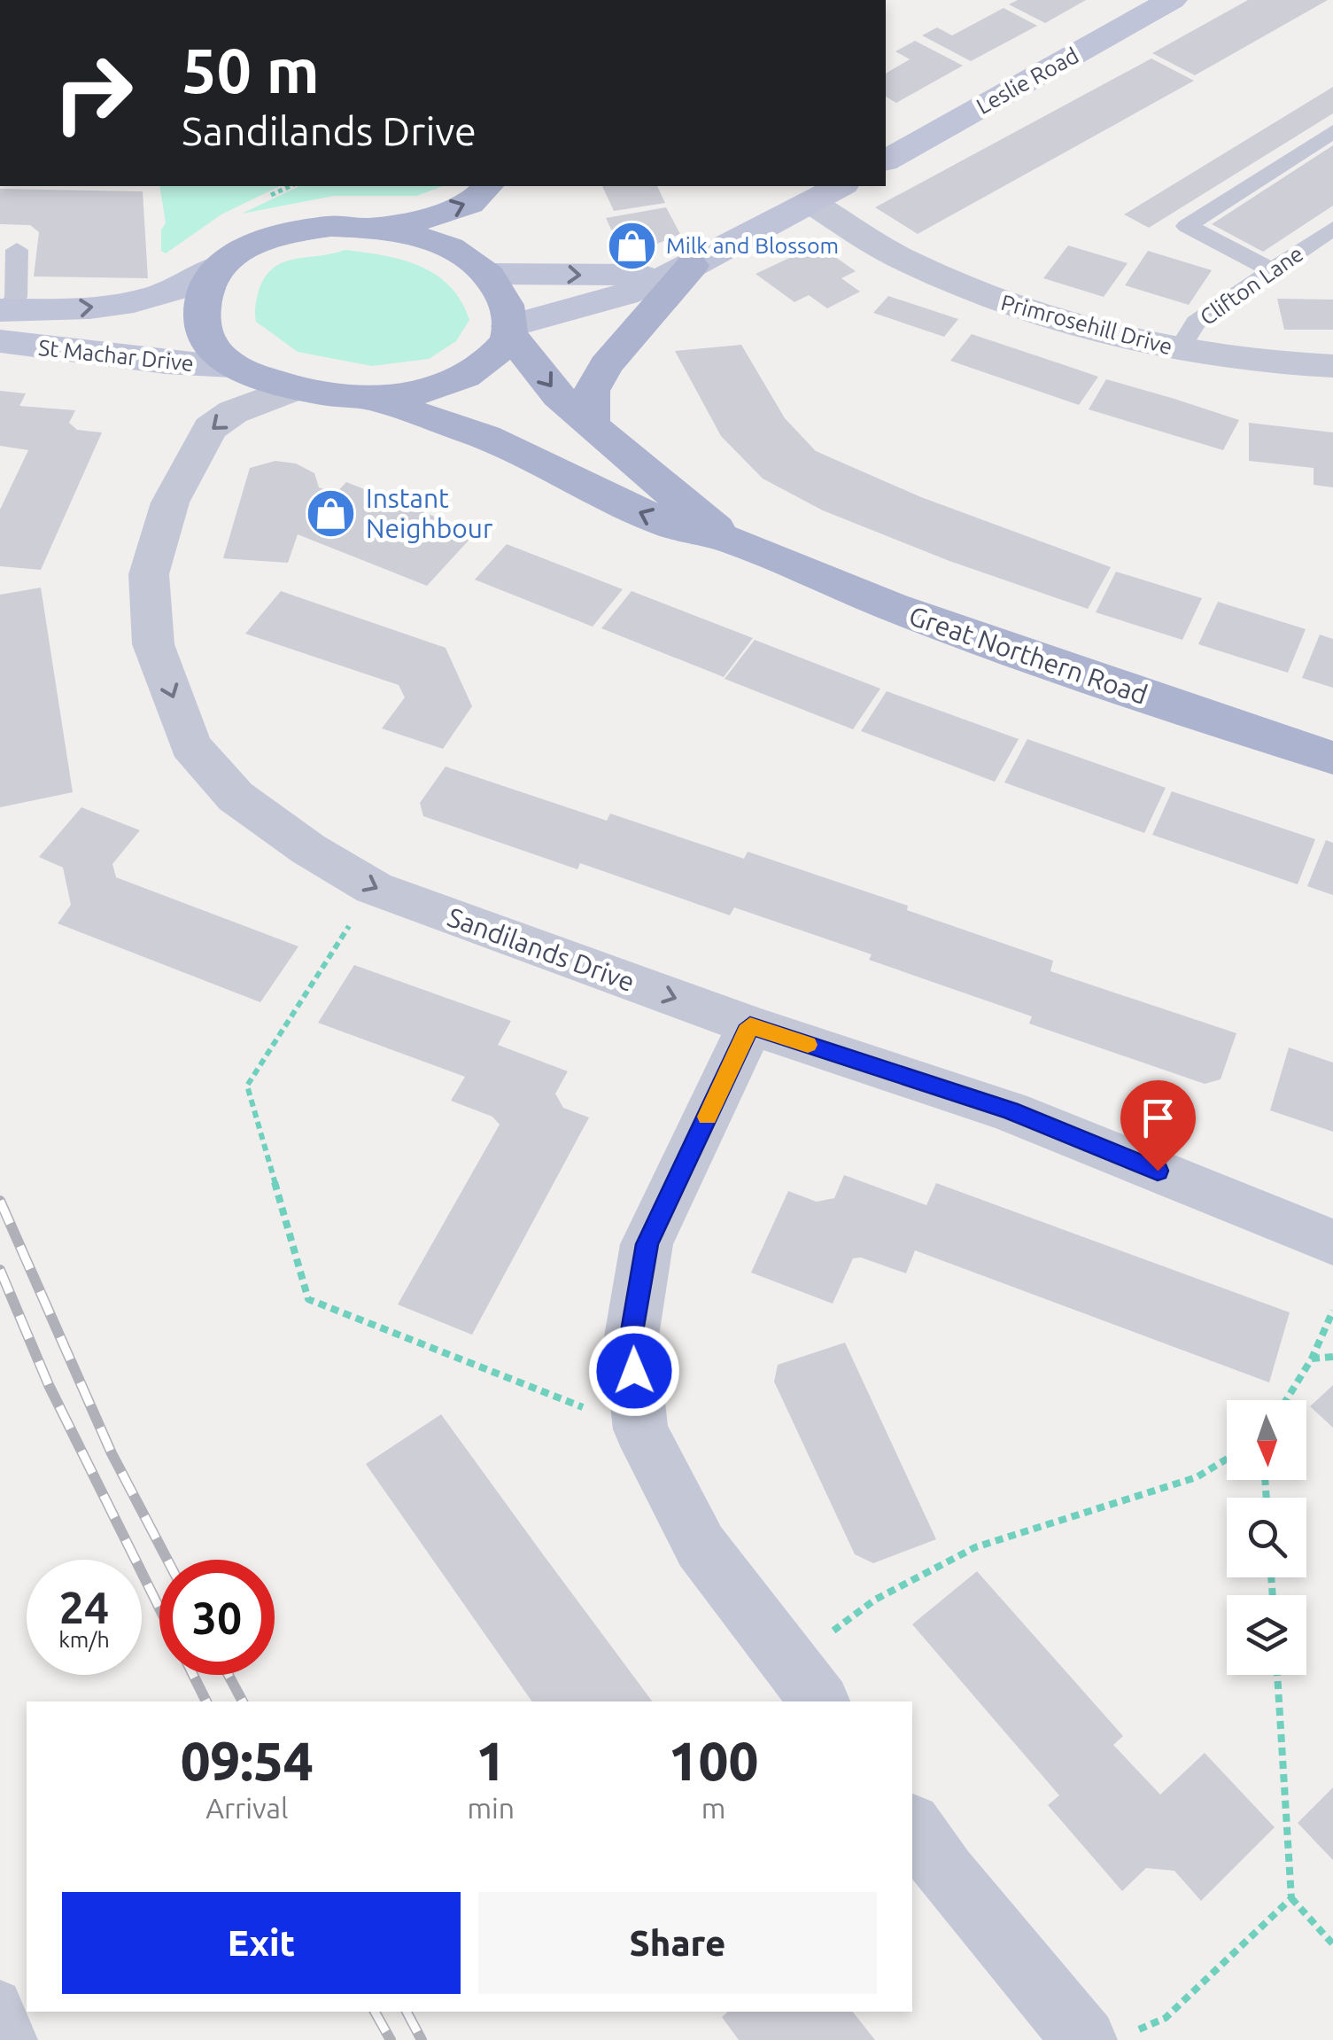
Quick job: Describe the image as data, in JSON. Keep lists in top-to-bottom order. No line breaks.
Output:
{"streets":{"main road":["Great Northern Road"],"street":["Leslie Road","Primrosehill Drive","St Machar Drive","Sandilands Drive"],"lane":["Clifton Lane"]},"crossings":[["Clifton Lane","Primrosehill Drive"],["St Machar Drive","Great Northern Road"],["St Machar Drive","Sandilands Drive"],["Great Northern Road","Sandilands Drive"]],"one_way":["St Machar Drive"],"places":{"shop":["Milk and Blossom","Instant Neighbour"]},"north":"bottom","page":{"turn":["50 m","Sandilands Drive"],"speed":"24 km/h","limit":"30","eta":["09:54","Arrival","1","min","100","m"],"buttons":["Exit","Share"]}}
